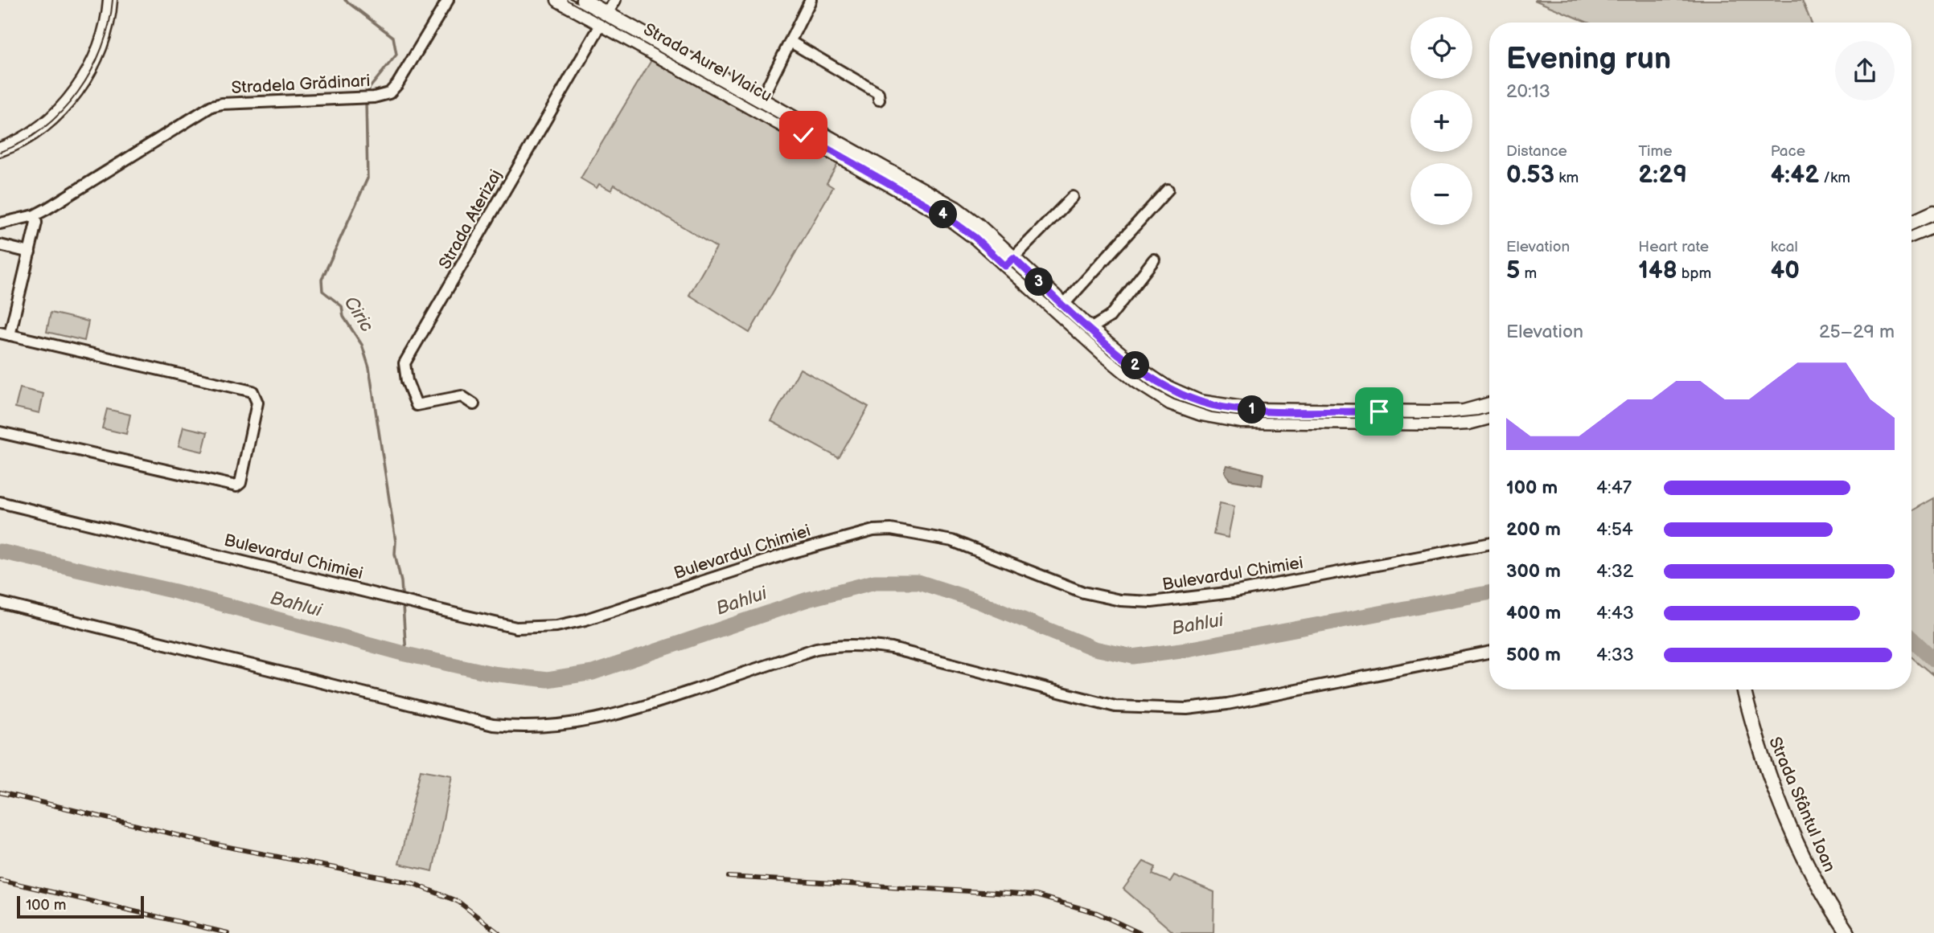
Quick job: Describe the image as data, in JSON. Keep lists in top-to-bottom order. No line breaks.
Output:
{"streets":{"main road":["Strada Aurel Vlaicu","Strada Sfântul Ioan"],"street":["Stradela Grădinari","Strada Aterizaj","Bulevardul Chimiei"]},"crossings":[["Strada Aurel Vlaicu","Strada Aterizaj"]],"water":["Ciric","Bahlui"],"scale_bar":"100 m","page":{"map_buttons":["+","−"],"heading":["Evening run","20:13"],"stats":[["Distance","0.53 km"],["Time","2:29"],["Pace","4:42 /km"],["Elevation","5 m"],["Heart rate","148 bpm"],["kcal","40"]],"pins":["4","3","2","1"],"chart":["Elevation","25–29 m"],"list":[{"name":"100 m","note":"4:47"},{"name":"200 m","note":"4:54"},{"name":"300 m","note":"4:32"},{"name":"400 m","note":"4:43"},{"name":"500 m","note":"4:33"}],"scale":"100 m"}}
